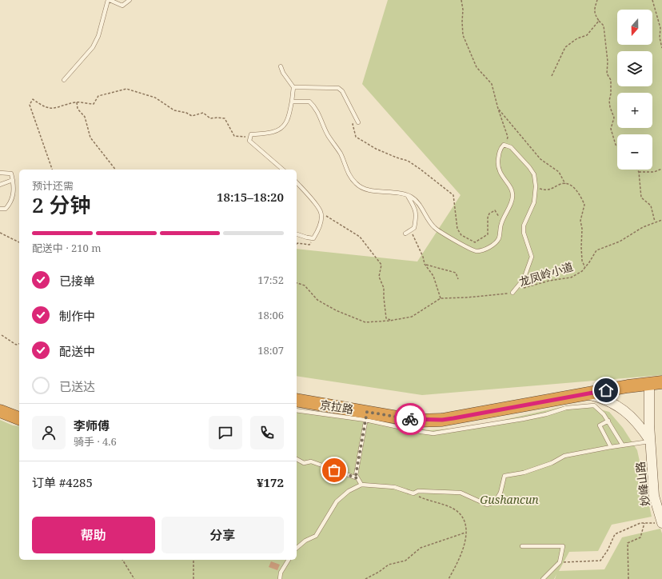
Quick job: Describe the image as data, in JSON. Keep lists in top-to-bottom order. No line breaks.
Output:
{"streets":{"highway":["京拉路"],"street":["妙峰山路"],"path":["龙凤岭小道"]},"crossings":[["京拉路","妙峰山路"]],"parks":["Gushancun"],"north":"bottom","page":{"map_buttons":["+","−"],"heading":["2 分钟","预计还需","18:15–18:20"],"panel":["李师傅","骑手 · 4.6","订单 #4285","¥172"],"bar":"配送中 · 210 m","list":[["已接单","17:52"],["制作中","18:06"],["配送中","18:07"],"已送达"],"buttons":["帮助","分享"]}}
